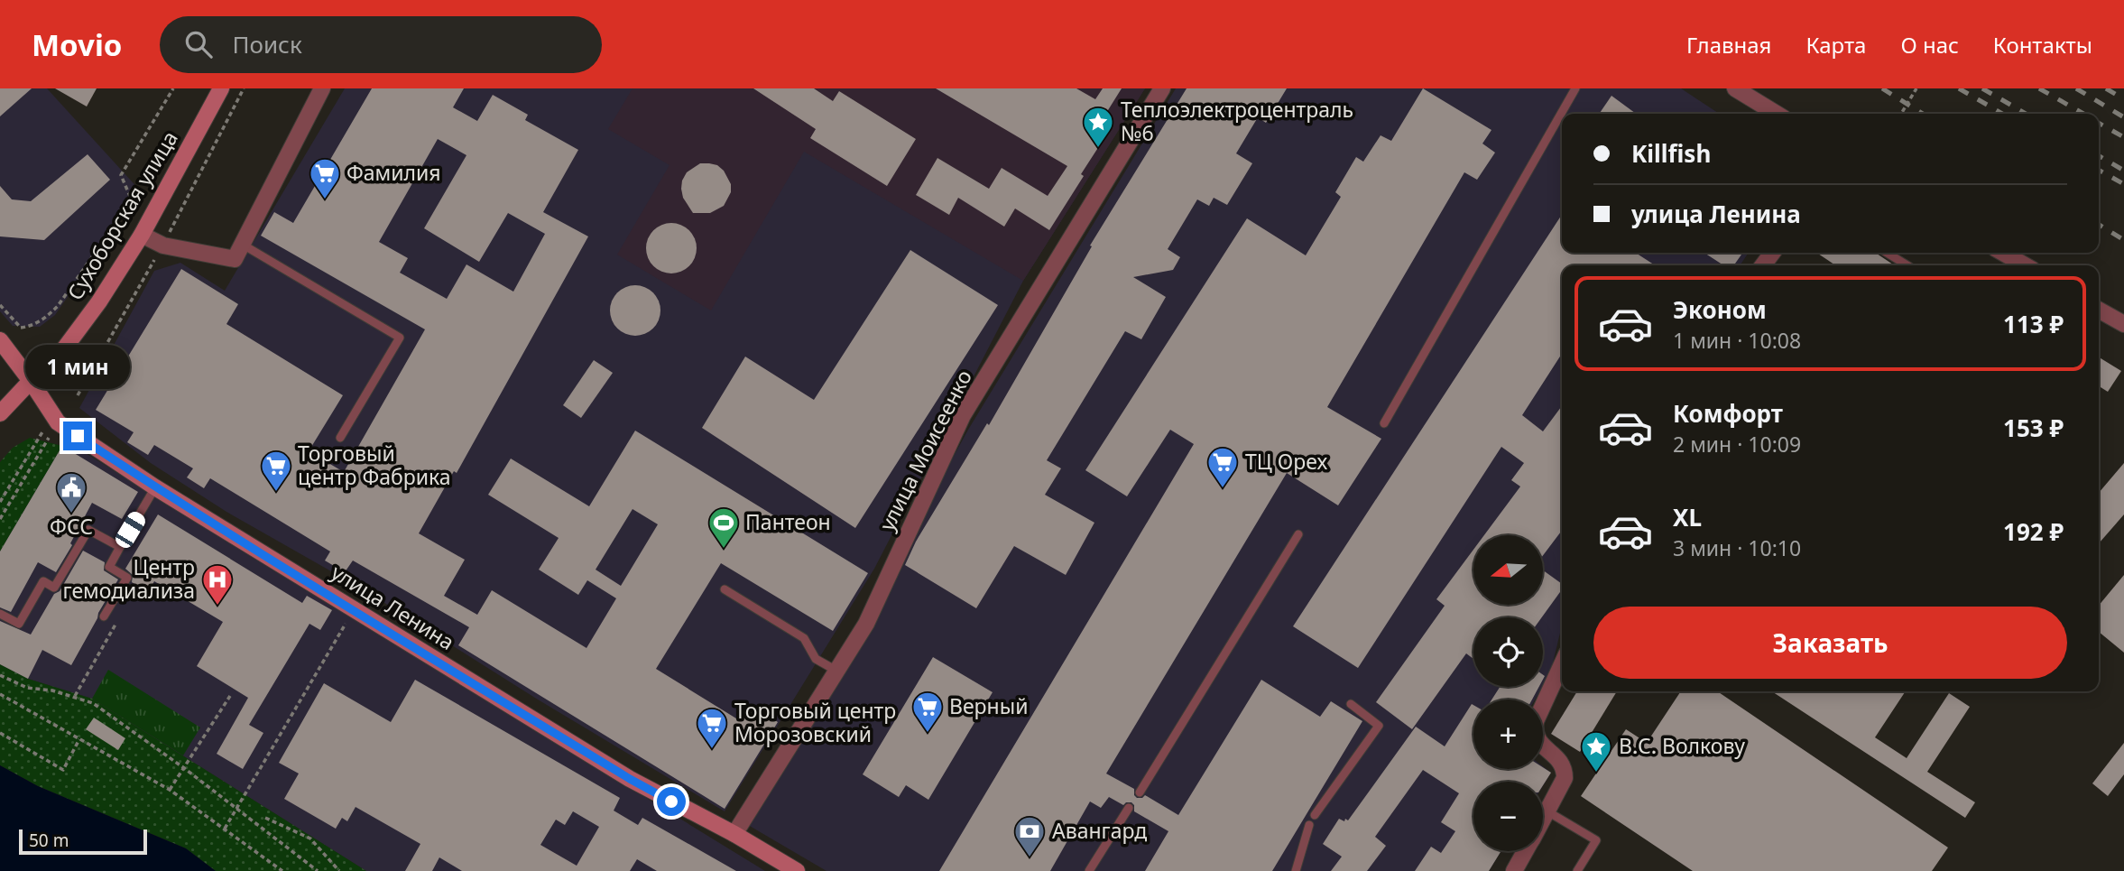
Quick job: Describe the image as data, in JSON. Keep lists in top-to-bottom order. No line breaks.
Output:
{"streets":{"main road":["Сухоборская улица","улица Ленина"],"street":["улица Моисеенко"]},"crossings":[["Сухоборская улица","улица Ленина"],["улица Моисеенко","улица Ленина"]],"places":{"place":["Теплоэлектроцентраль №6","В.С. Волкову"],"supermarket":["Фамилия","ТЦ Орех","Торговый центр Фабрика","Верный","Торговый центр Морозовский"],"public building":["ФСС"],"sports":["Пантеон"],"hospital":["Центр гемодиализа"],"bank":["Авангард"]},"scale_bar":"50 m","north":"left","page":{"header":"Movio","search":"Поиск","nav":["Главная","Карта","О нас","Контакты"],"banner":["Killfish","улица Ленина"],"list":[{"name":"Эконом","note":"1 мин · 10:08","value":"113 ₽"},{"name":"Комфорт","note":"2 мин · 10:09","value":"153 ₽"},{"name":"XL","note":"3 мин · 10:10","value":"192 ₽"}],"bubble":"1 мин","map_buttons":["+","−"],"buttons":"Заказать","scale":"50 m"}}
